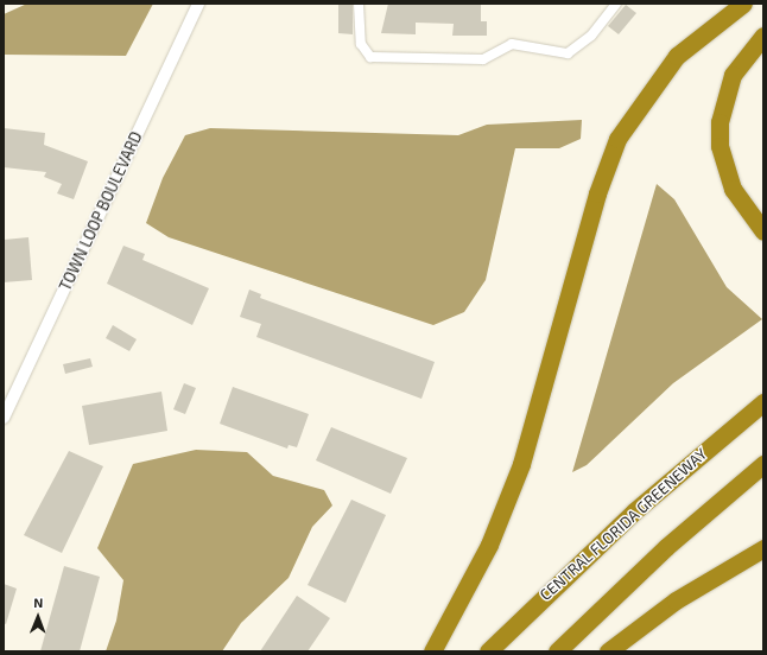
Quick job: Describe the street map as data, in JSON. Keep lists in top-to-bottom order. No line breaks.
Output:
{"streets":{"highway":["CENTRAL FLORIDA GREENEWAY"],"street":["TOWN LOOP BOULEVARD"]},"north":"top"}
